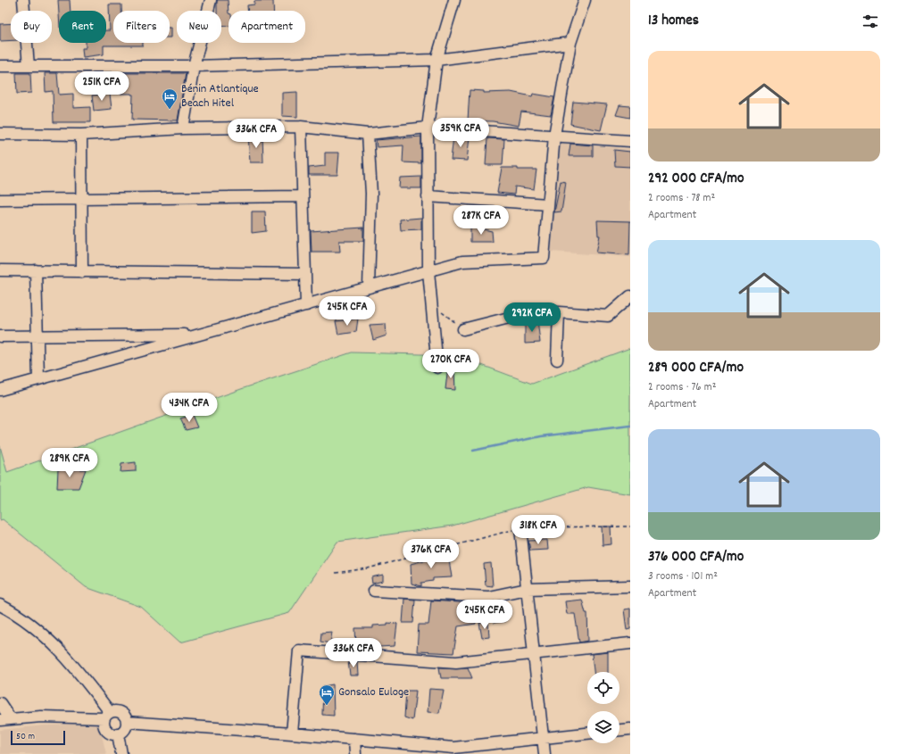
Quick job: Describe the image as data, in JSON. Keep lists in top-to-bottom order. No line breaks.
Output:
{"places":{"hotel":["Bénin Atlantique Beach Hitel","Gonsalo Euloge"]},"scale_bar":"50 m","page":{"heading":"13 homes","chip":["Buy","Rent","Filters","New","Apartment"],"list":[{"name":"292 000 CFA/mo","note":"2 rooms · 78 m² · Apartment"},{"name":"289 000 CFA/mo","note":"2 rooms · 76 m² · Apartment"},{"name":"376 000 CFA/mo","note":"3 rooms · 101 m² · Apartment"}],"price":["251K CFA","359K CFA","336K CFA","287K CFA","245K CFA","292K CFA","270K CFA","434K CFA","289K CFA","318K CFA","376K CFA","245K CFA","336K CFA"],"scale":"50 m"}}
